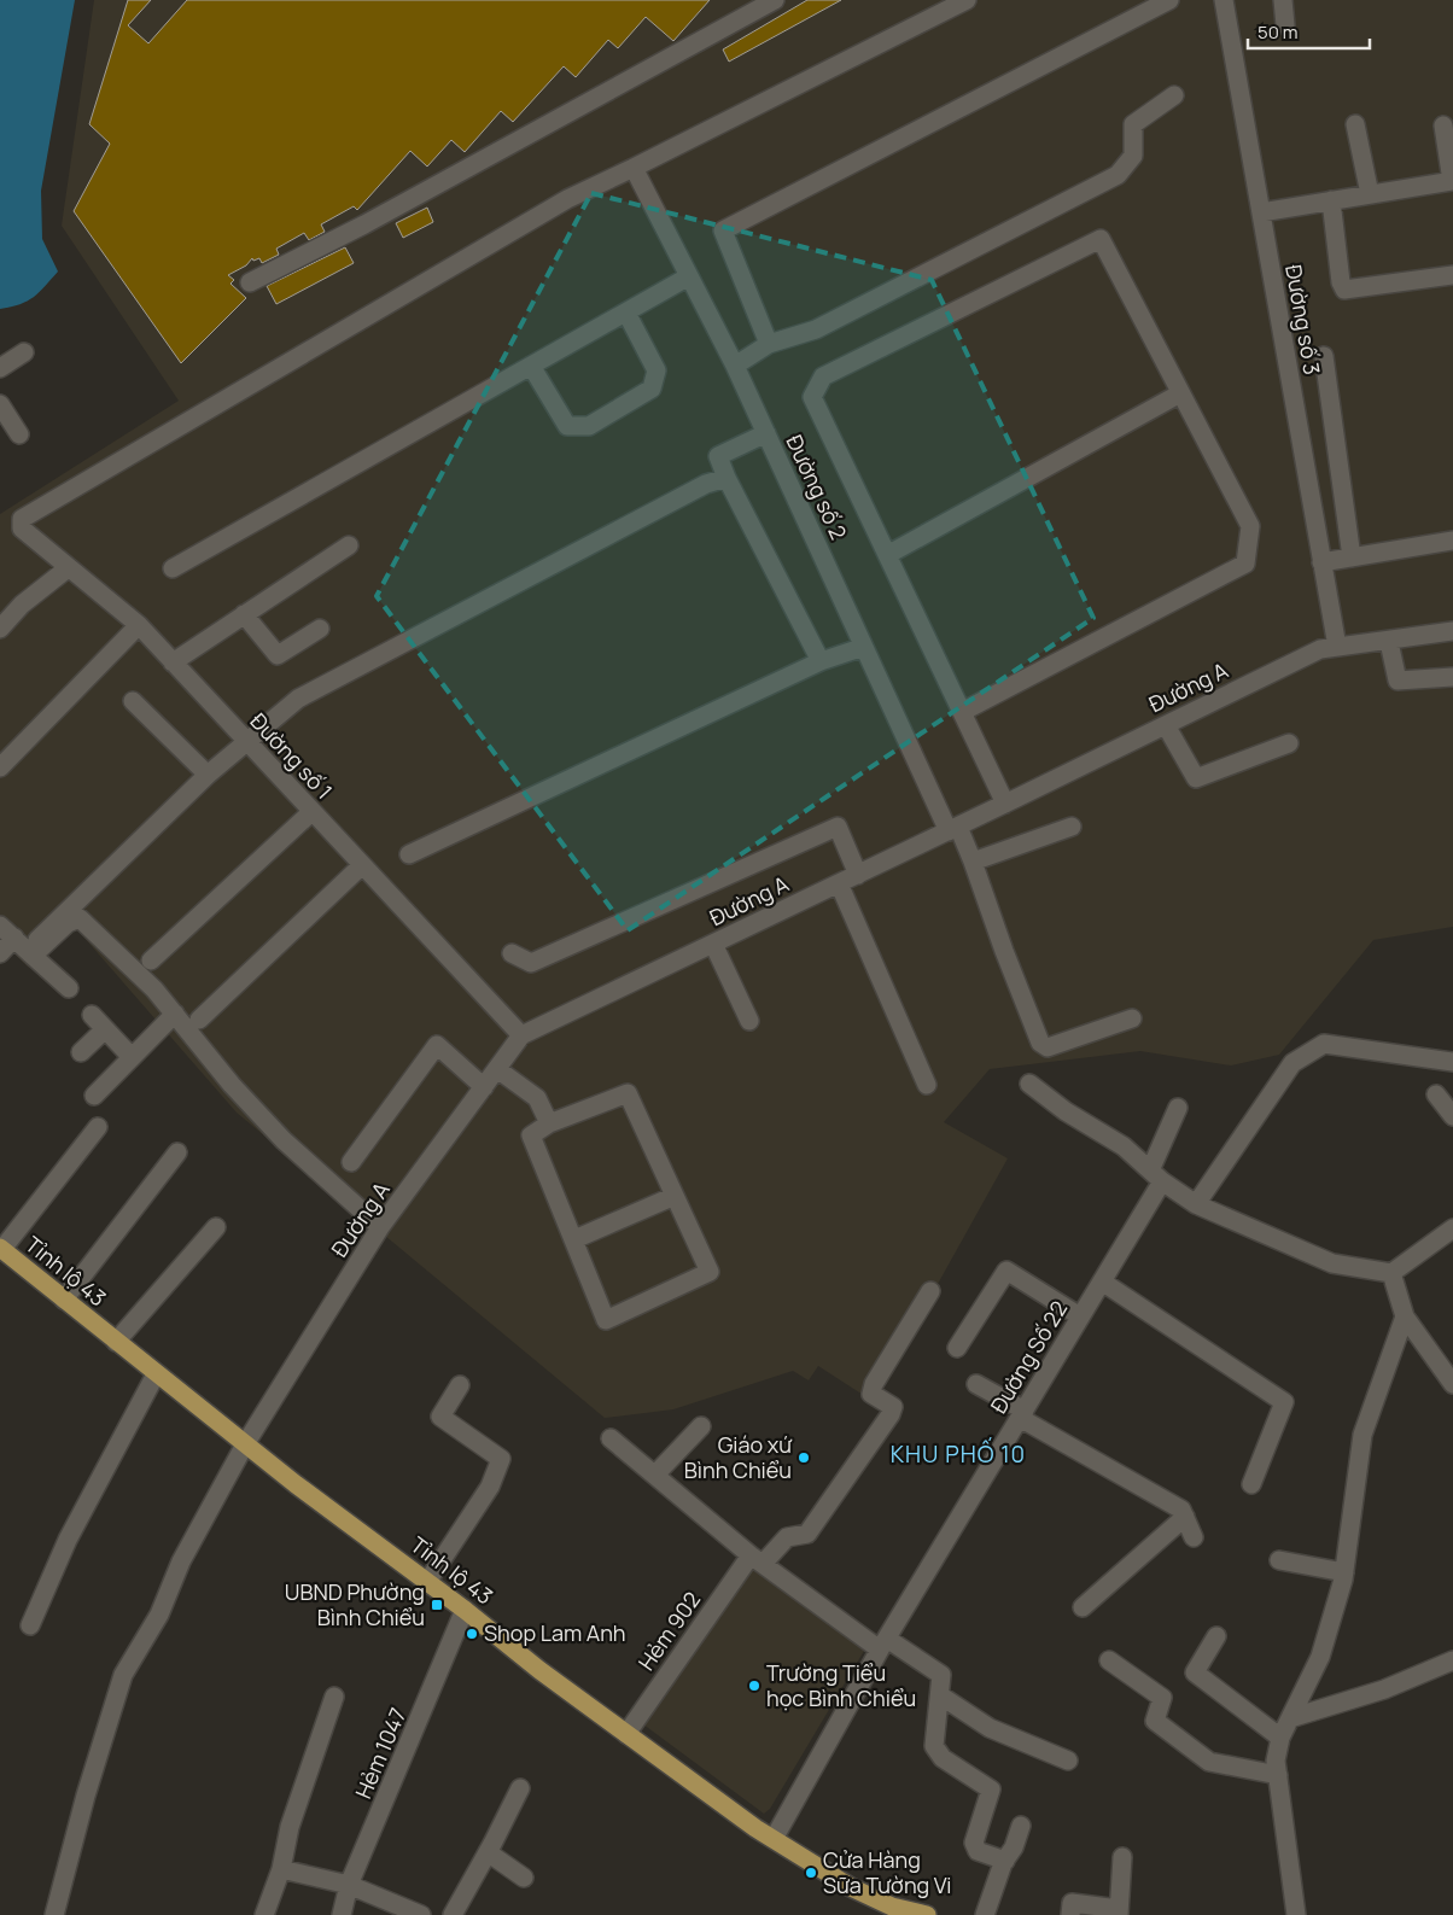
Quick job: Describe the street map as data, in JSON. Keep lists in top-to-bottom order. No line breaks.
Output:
{"streets":{"main road":["Tỉnh lộ 43"],"street":["Đường số 3","Đường số 2","Đường A","Đường số 1","Đường Số 22","Hẻm 902","Hẻm 1047"]},"crossings":[["Đường số 3","Đường A"],["Đường số 2","Đường A"],["Đường số 2","Đường số 1"],["Đường A","Đường số 1"],["Đường A","Tỉnh lộ 43"],["Tỉnh lộ 43","Đường Số 22"],["Tỉnh lộ 43","Hẻm 902"],["Tỉnh lộ 43","Hẻm 1047"]],"districts":["KHU PHỐ 10"],"places":{"other":["Giáo xứ Bình Chiểu","Shop Lam Anh","Trường Tiểu học Bình Chiểu","Cửa Hàng Sữa Tường Vi"],"transit":["UBND Phường Bình Chiểu"]},"scale_bar":"50 m"}
